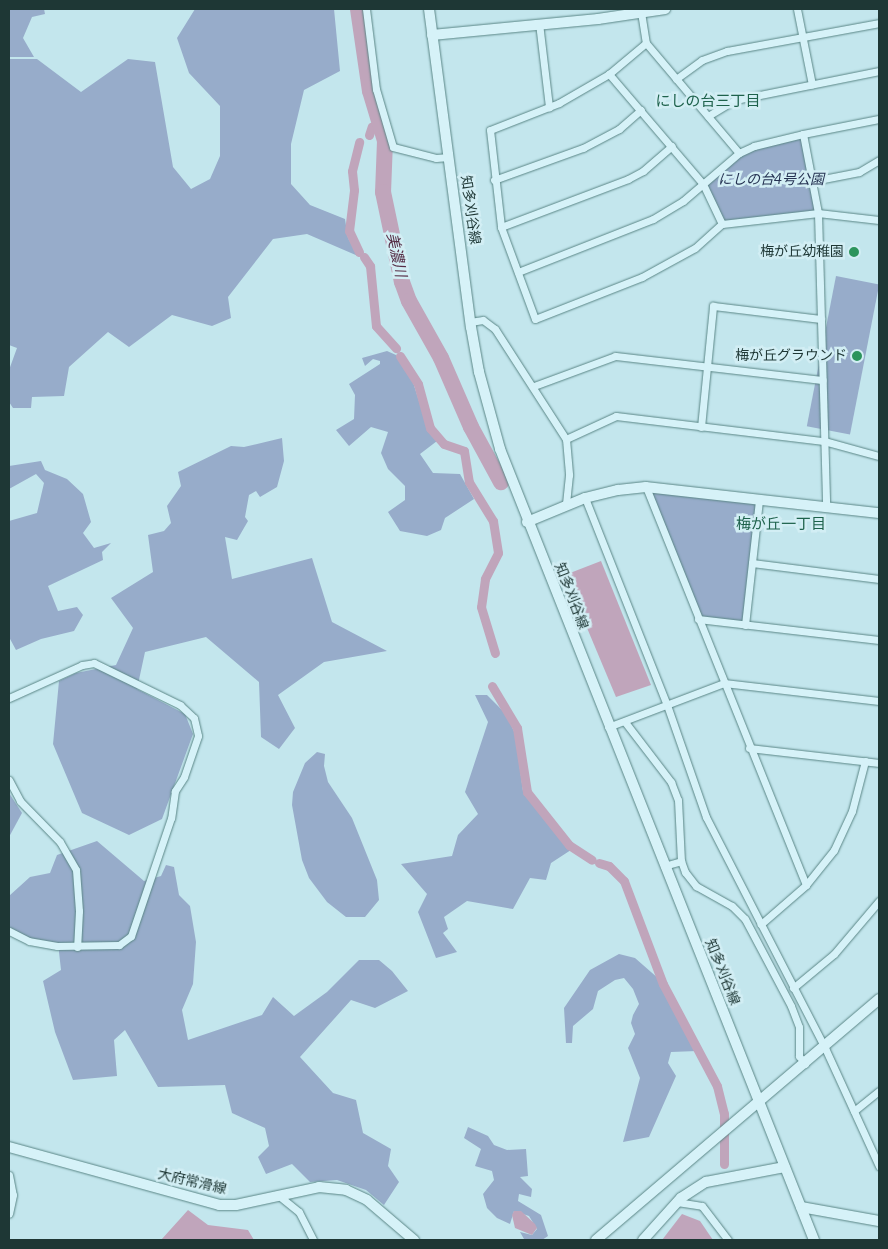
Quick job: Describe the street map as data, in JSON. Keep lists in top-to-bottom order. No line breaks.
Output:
{"streets":{"street":["知多刈谷線","大府常滑線"]},"districts":["にしの台三丁目","梅が丘一丁目"],"water":["美濃川"],"parks":["にしの台4号公園"],"places":["梅が丘幼稚園","梅が丘グラウンド"]}
